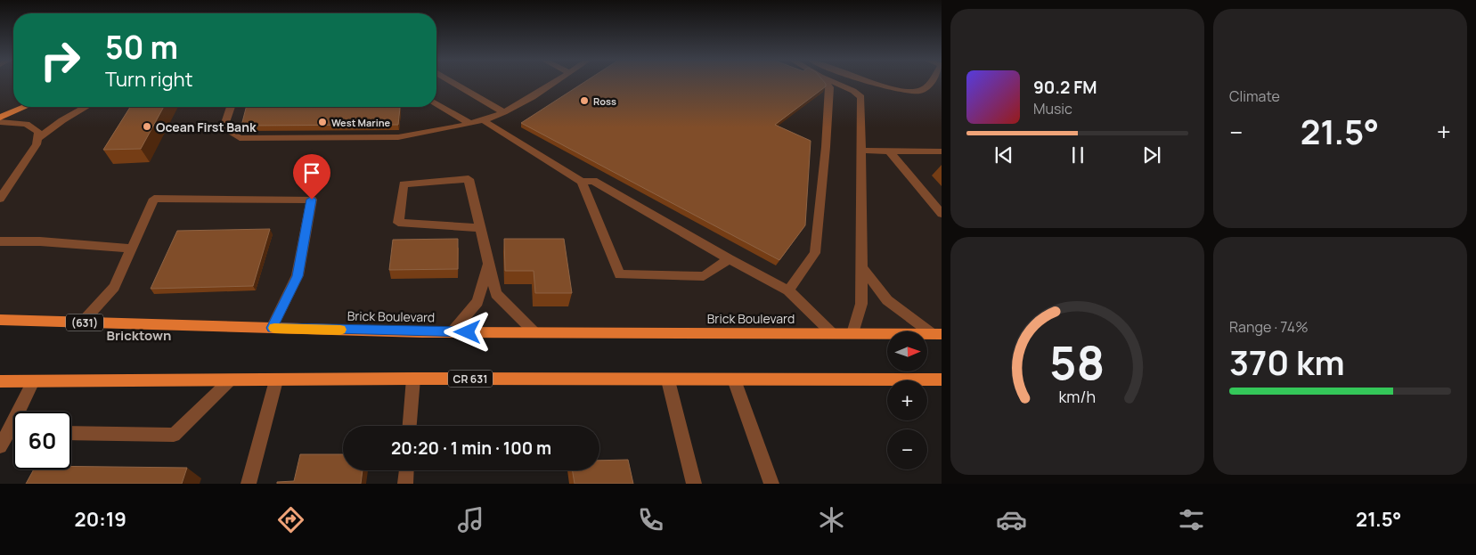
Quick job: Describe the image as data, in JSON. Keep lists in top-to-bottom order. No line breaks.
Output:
{"streets":{"main road":["Brick Boulevard","(631)","CR 631"]},"districts":["Bricktown"],"places":["Ross","West Marine","Ocean First Bank"],"north":"right","page":{"tile":["Climate",["Range · 74%","370 km"]],"turn":["50 m","Turn right"],"song":["90.2 FM","Music"],"heat":["−","21.5°","+"],"map_buttons":["+","−"],"limit":"60","trip":"20:20 · 1 min · 100 m","tabs":["20:19","21.5°"],"gauge":["58","km/h"]}}
